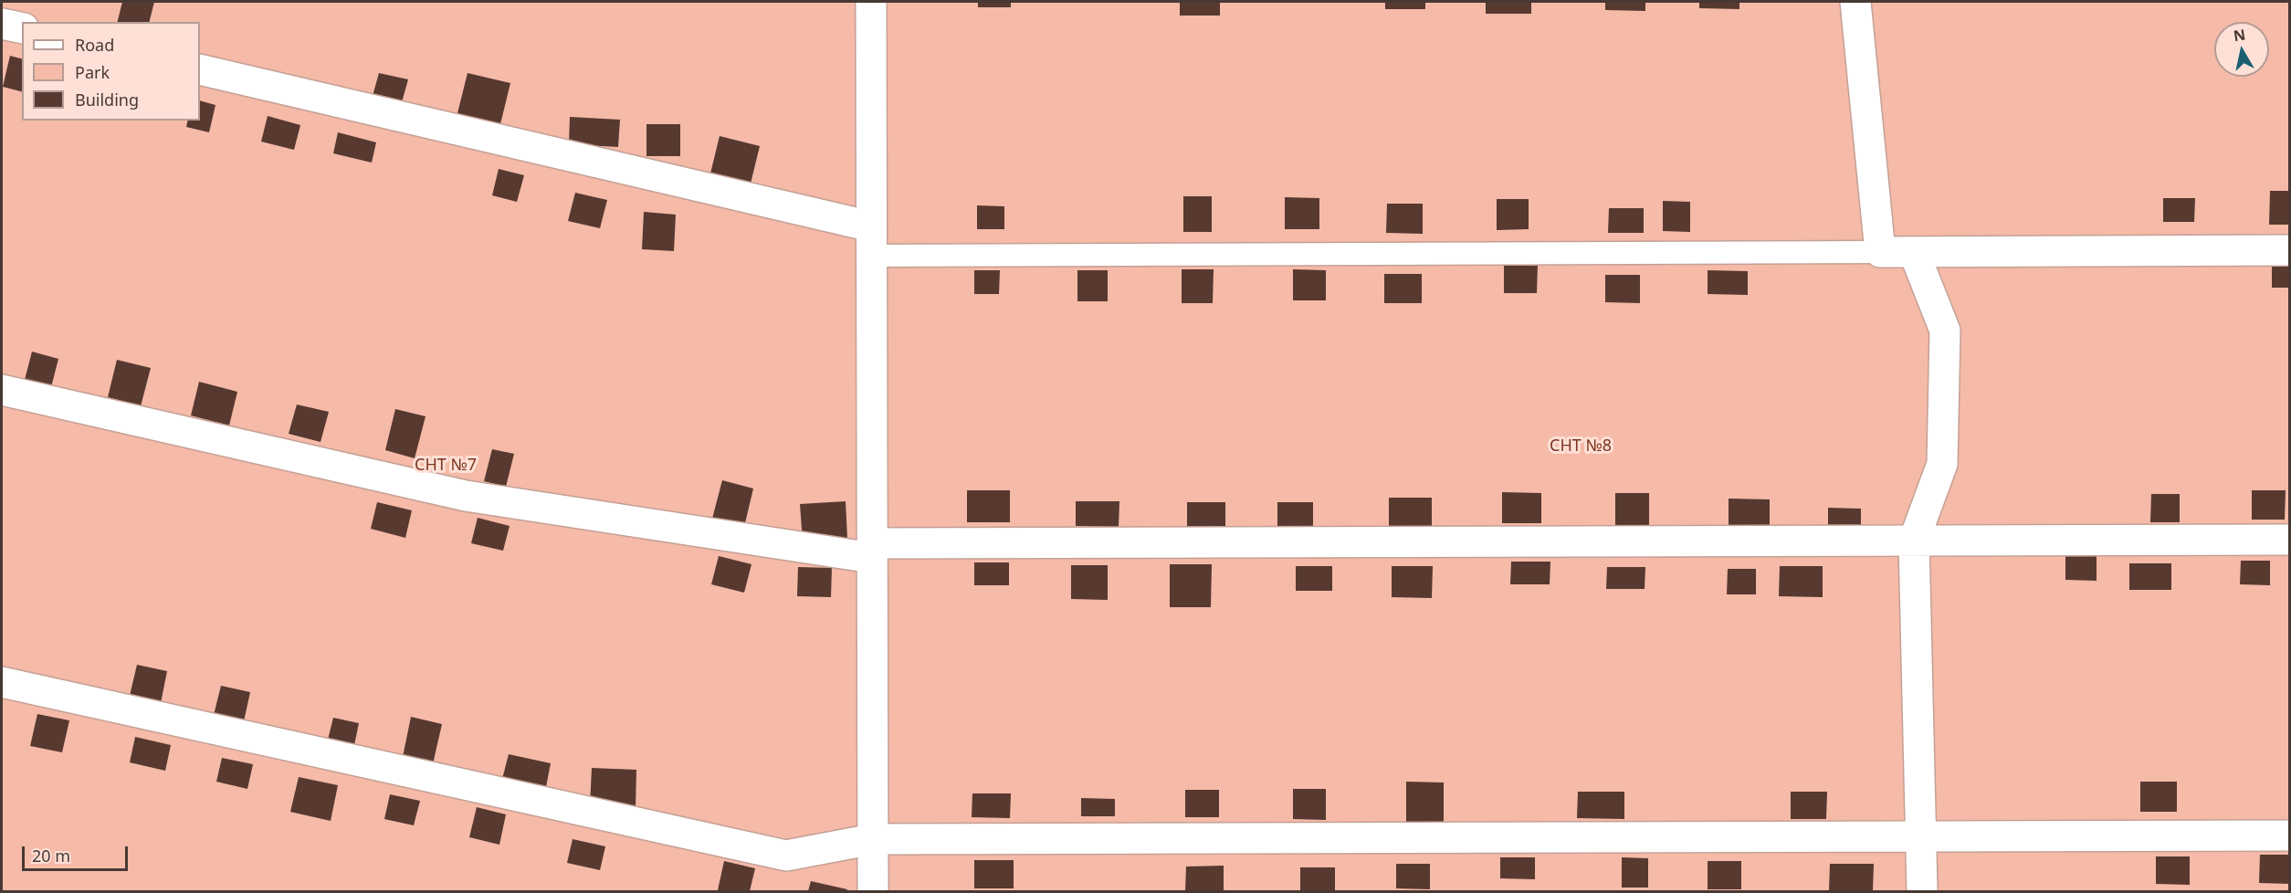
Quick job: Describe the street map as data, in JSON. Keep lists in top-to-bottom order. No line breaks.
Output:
{"parks":["СНТ №8","СНТ №7"],"legend":["Road","Park","Building"],"scale_bar":"20 m","north":"top"}
